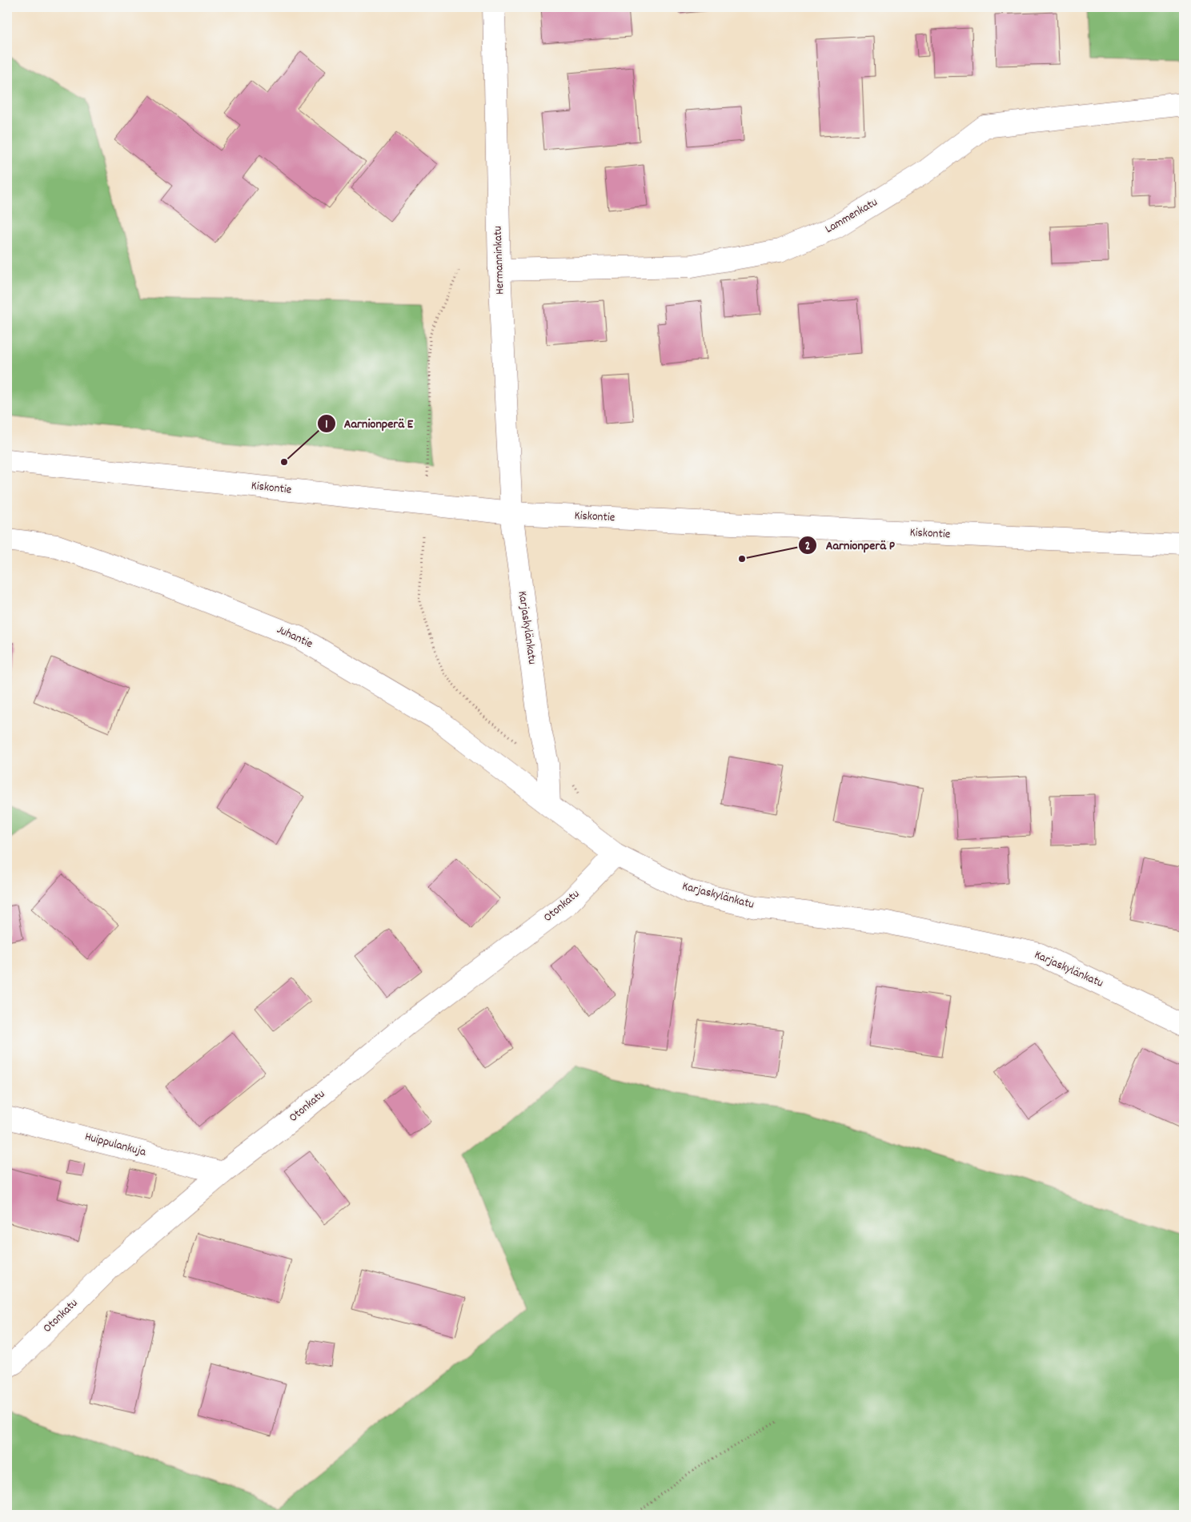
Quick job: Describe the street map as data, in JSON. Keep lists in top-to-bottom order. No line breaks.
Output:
{"streets":{"street":["Lammenkatu","Hermanninkatu","Kiskontie","Karjaskylänkatu","Juhantie","Otonkatu","Huippulankuja"]},"crossings":[["Lammenkatu","Hermanninkatu"],["Hermanninkatu","Kiskontie"],["Hermanninkatu","Karjaskylänkatu"],["Kiskontie","Karjaskylänkatu"],["Karjaskylänkatu","Juhantie"],["Karjaskylänkatu","Otonkatu"],["Otonkatu","Huippulankuja"]],"places":["Aarnionperä E","Aarnionperä P"]}
